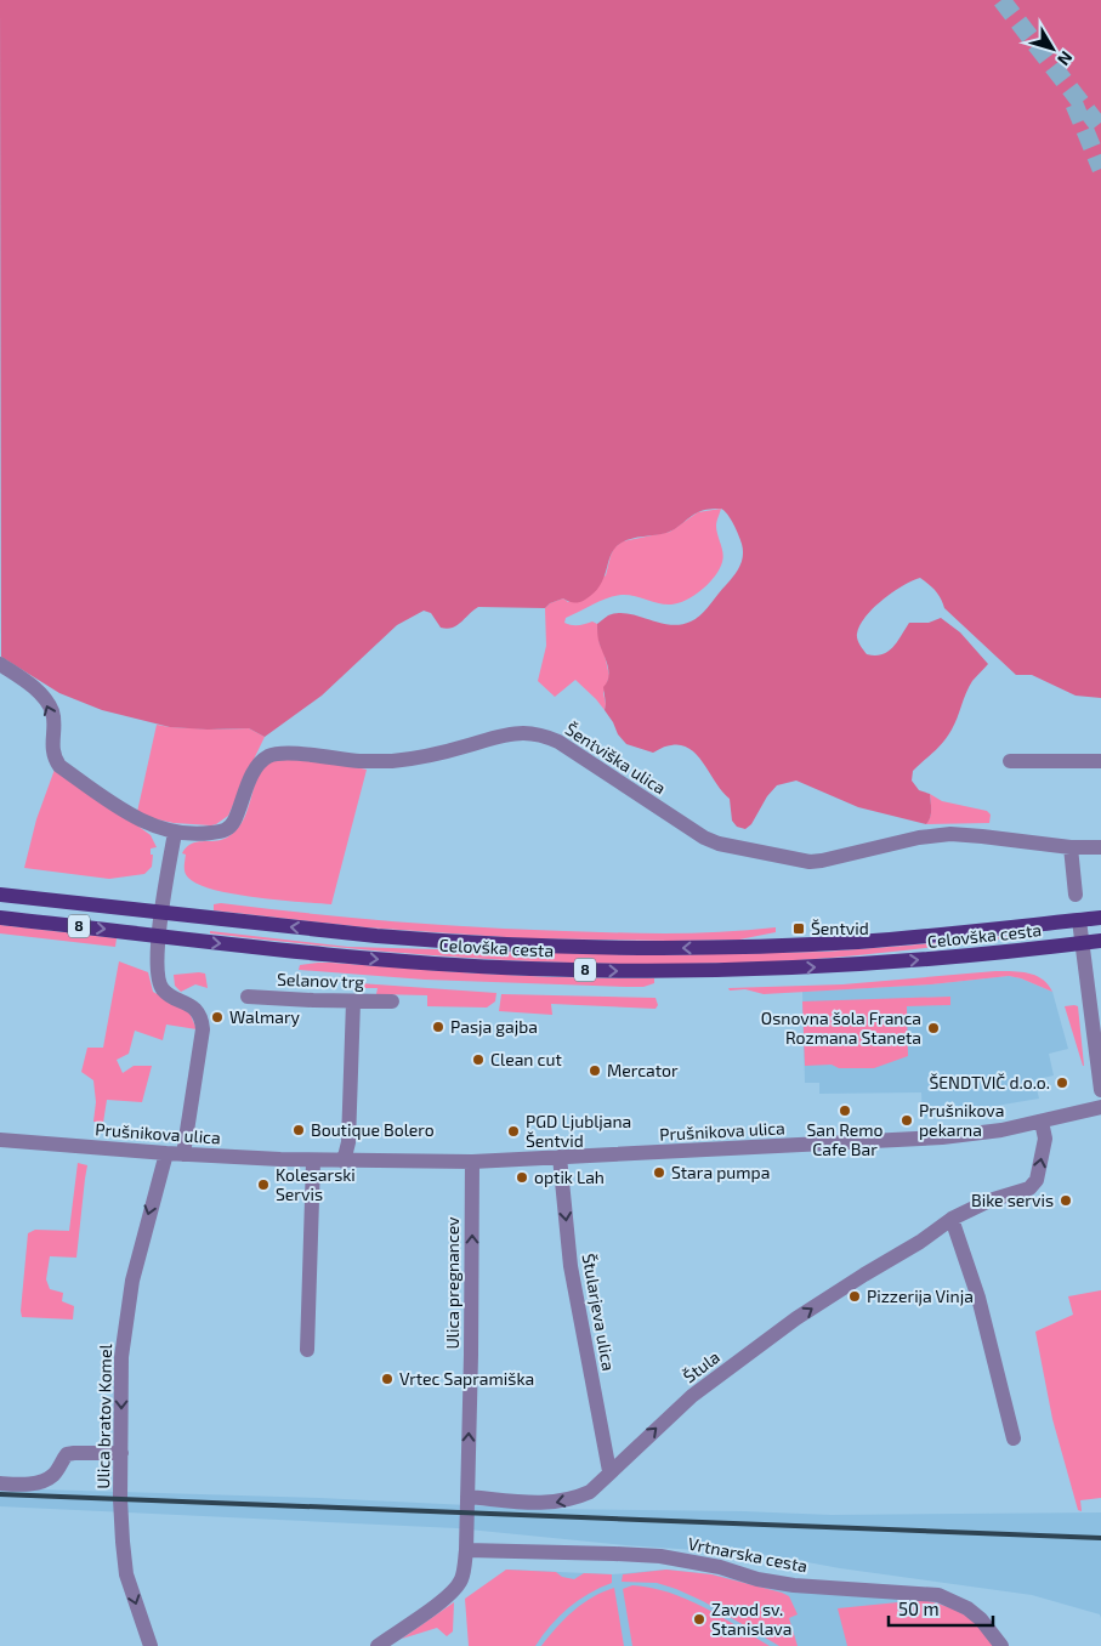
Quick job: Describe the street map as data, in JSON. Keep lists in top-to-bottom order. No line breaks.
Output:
{"streets":{"main road":["8","Celovška cesta"],"street":["Šentviška ulica","Selanov trg","Prušnikova ulica","Ulica pregnancev","Štularjeva ulica","Štula","Ulica bratov Komel","Vrtnarska cesta"]},"crossings":[["Prušnikova ulica","Ulica pregnancev"],["Prušnikova ulica","Štularjeva ulica"],["Prušnikova ulica","Štula"],["Prušnikova ulica","Ulica bratov Komel"],["Ulica pregnancev","Štula"],["Ulica pregnancev","Vrtnarska cesta"],["Štularjeva ulica","Štula"]],"one_way":["Ulica pregnancev","Štularjeva ulica","Ulica bratov Komel"],"places":{"transit":["Šentvid"],"other":["Walmary","Pasja gajba","Osnovna šola Franca Rozmana Staneta","Clean cut","Mercator","ŠENDTVIČ d.o.o.","San Remo Cafe Bar","Prušnikova pekarna","Boutique Bolero","PGD Ljubljana Šentvid","Stara pumpa","optik Lah","Kolesarski Servis","Bike servis","Pizzerija Vinja","Vrtec Sapramiška","Zavod sv. Stanislava"]},"scale_bar":"50 m","north":"bottom right"}
